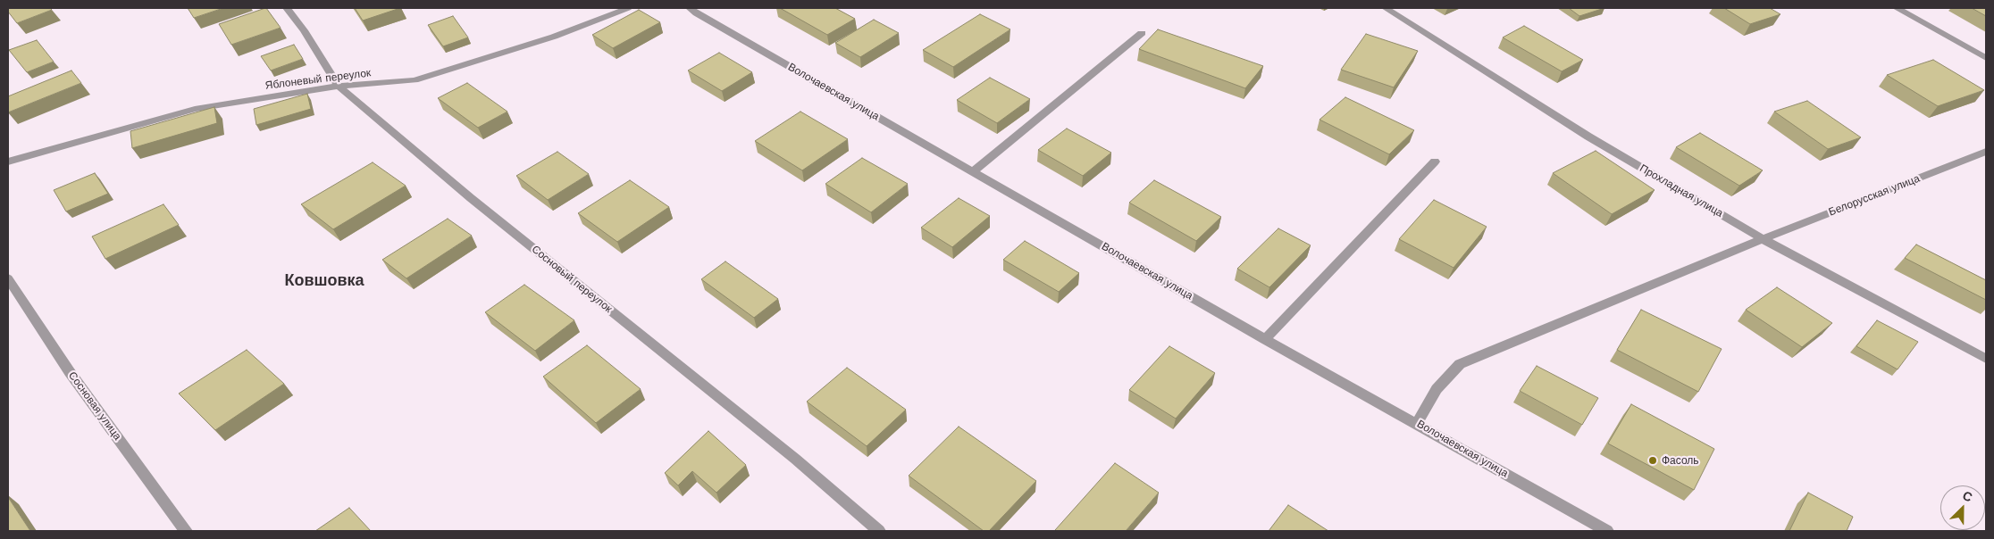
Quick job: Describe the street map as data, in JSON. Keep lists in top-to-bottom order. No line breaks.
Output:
{"streets":{"street":["Яблоневый переулок","Волочаевская улица","Прохладная улица","Белорусская улица","Сосновый переулок","Сосновая улица"]},"crossings":[["Яблоневый переулок","Сосновый переулок"],["Волочаевская улица","Белорусская улица"],["Прохладная улица","Белорусская улица"]],"districts":["Ковшовка"],"places":["Фасоль"],"north":"top right"}
